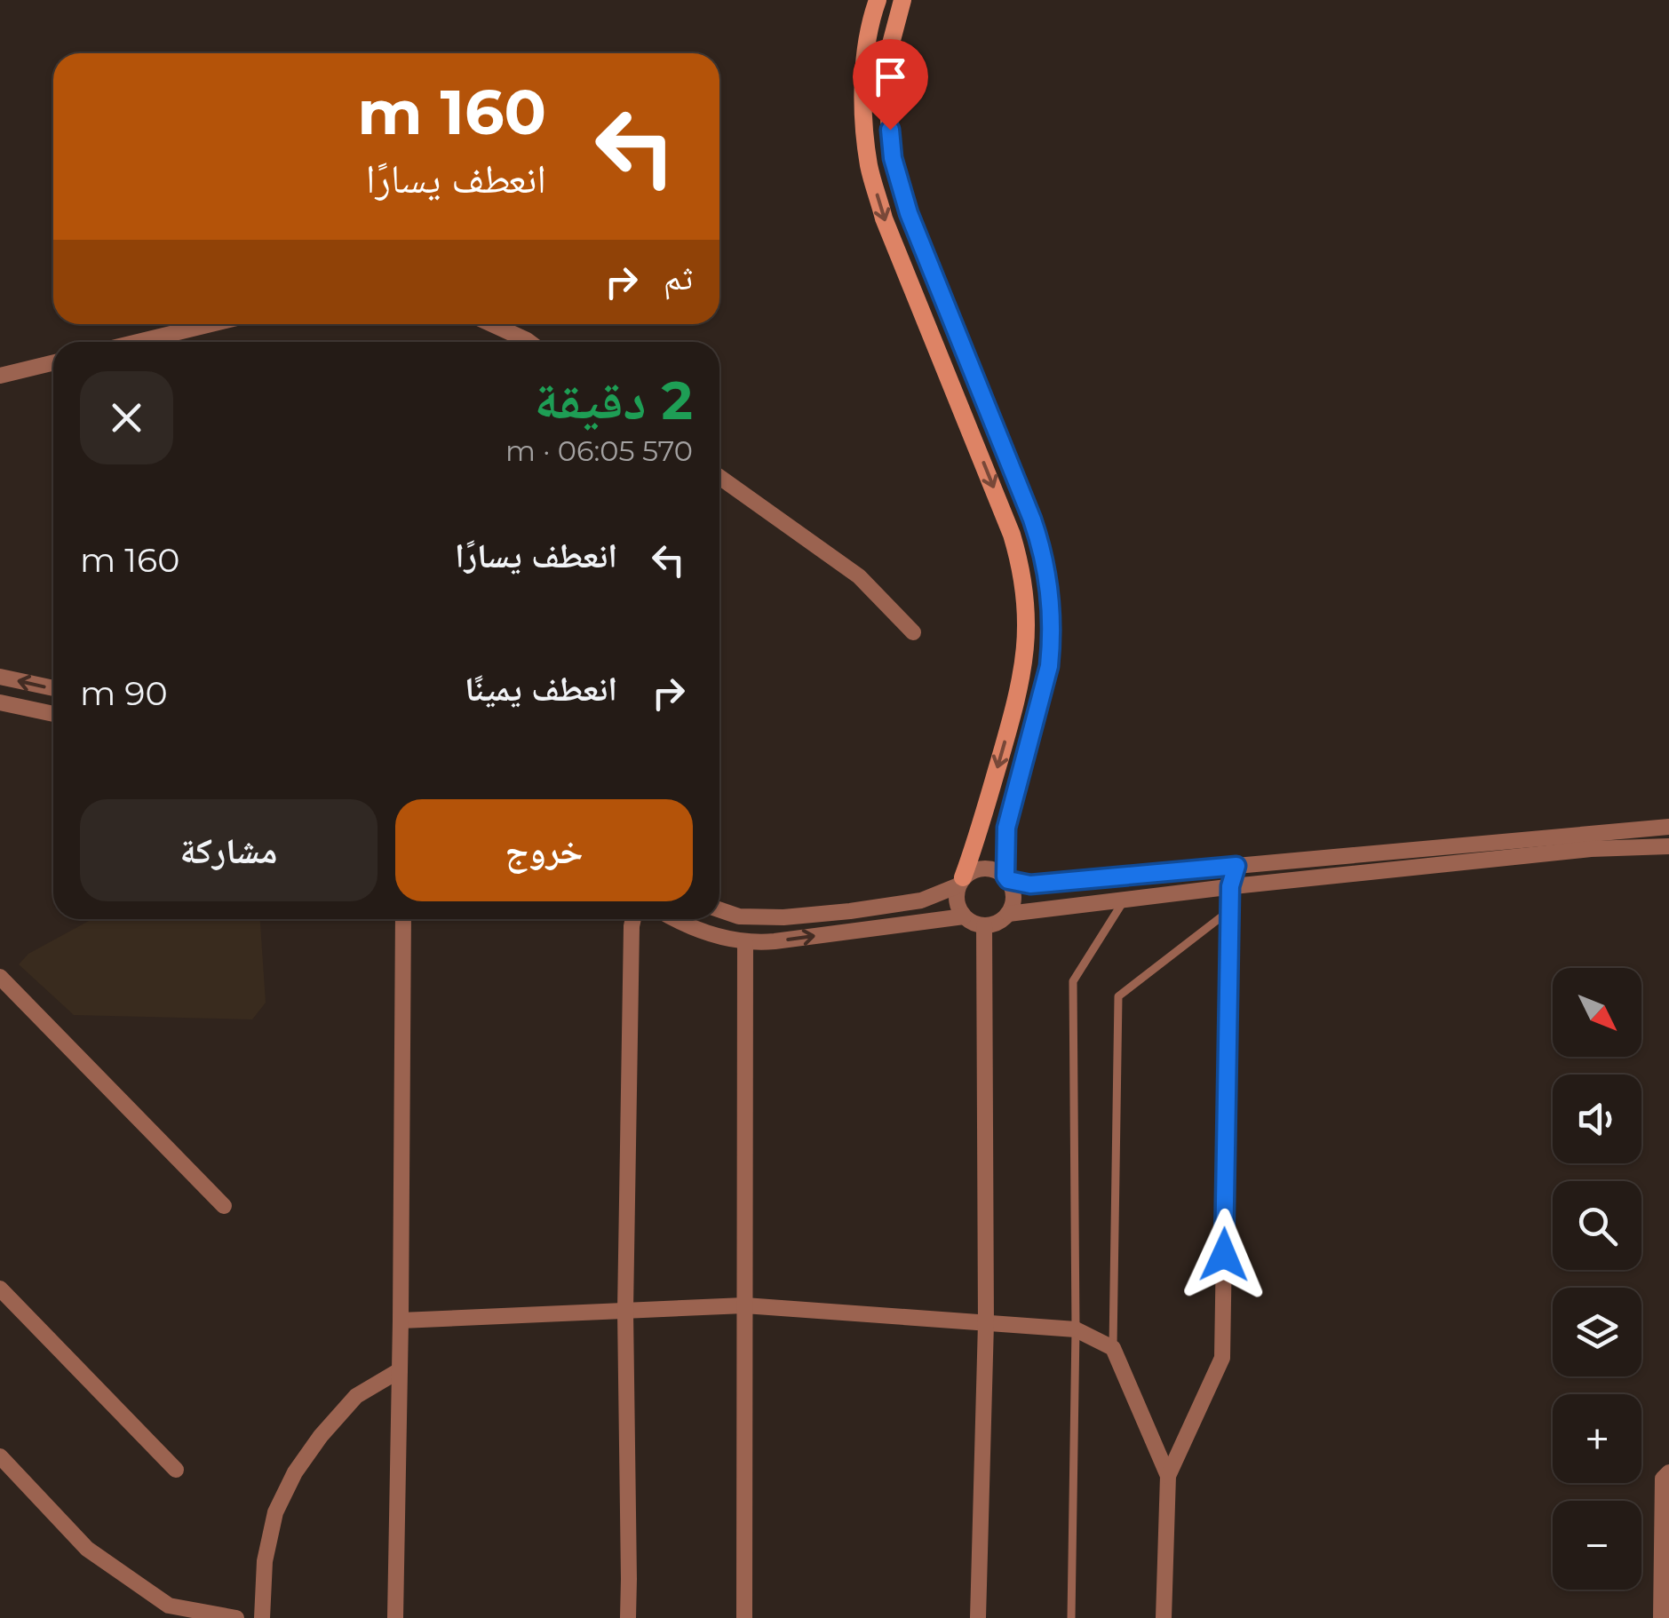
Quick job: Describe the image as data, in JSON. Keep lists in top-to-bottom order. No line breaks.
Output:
{"north":"bottom right","page":{"turn":["160 m","انعطف يسارًا"],"then":"ثم","heading":["2 دقيقة","570 m · 06:05"],"list":[{"name":"انعطف يسارًا","value":"160 m"},{"name":"انعطف يمينًا","value":"90 m"}],"buttons":["خروج","مشاركة"],"map_buttons":["+","−"]}}
